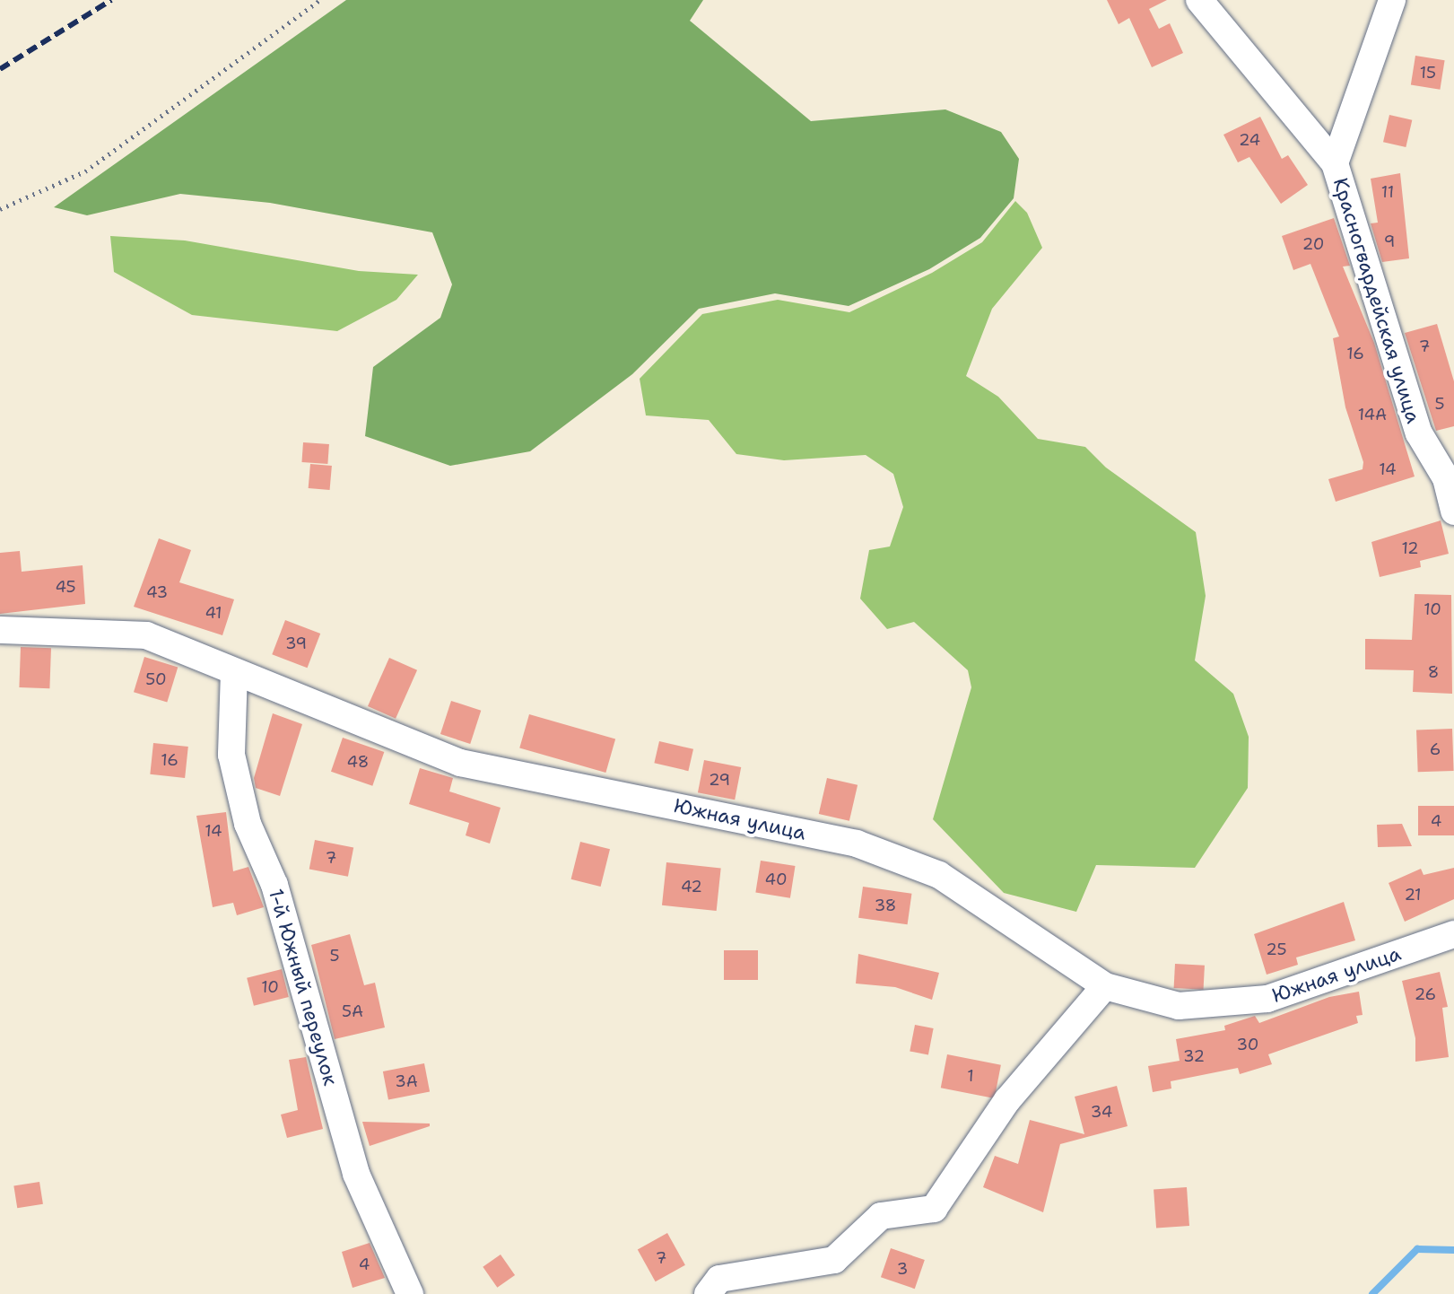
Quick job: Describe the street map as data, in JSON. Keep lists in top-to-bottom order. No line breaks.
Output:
{"streets":{"street":["Красногвардейская улица","Южная улица","1-й Южный переулок"]},"crossings":[["Южная улица","1-й Южный переулок"]],"house_numbers":["15","24","11","9","20","7","16","5","14А","14","12","45","43","10","41","39","8","50","6","16","48","29","4","14","7","40","42","21","38","25","5","10","26","5А","30","32","1","3А","34","7","4","3"]}
